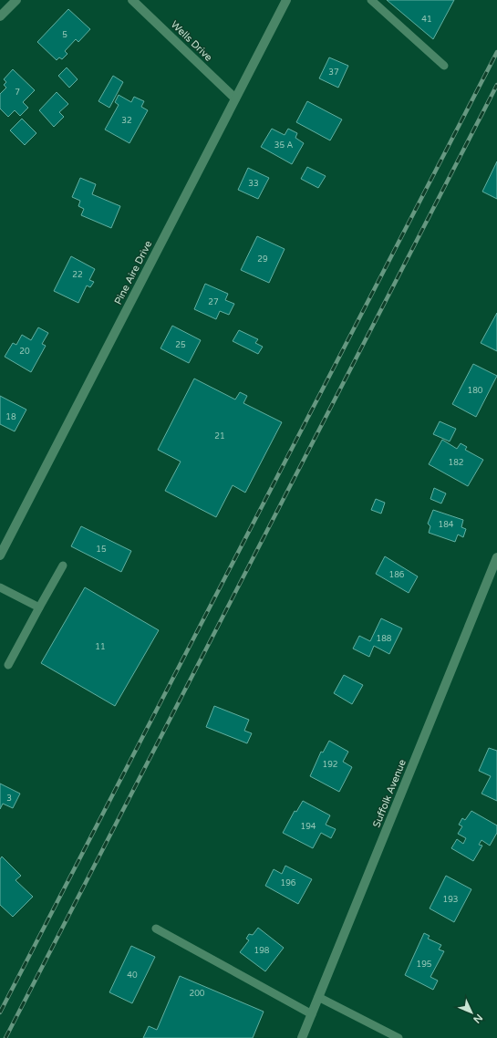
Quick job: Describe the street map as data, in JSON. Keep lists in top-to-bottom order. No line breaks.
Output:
{"streets":{"street":["Wells Drive","Pine Aire Drive","Suffolk Avenue"]},"crossings":[["Wells Drive","Pine Aire Drive"]],"house_numbers":["41","5","37","7","32","35 A","33","29","22","27","25","20","180","18","21","182","184","15","186","188","11","192","3","194","196","193","198","195","40","200"],"north":"bottom right"}
